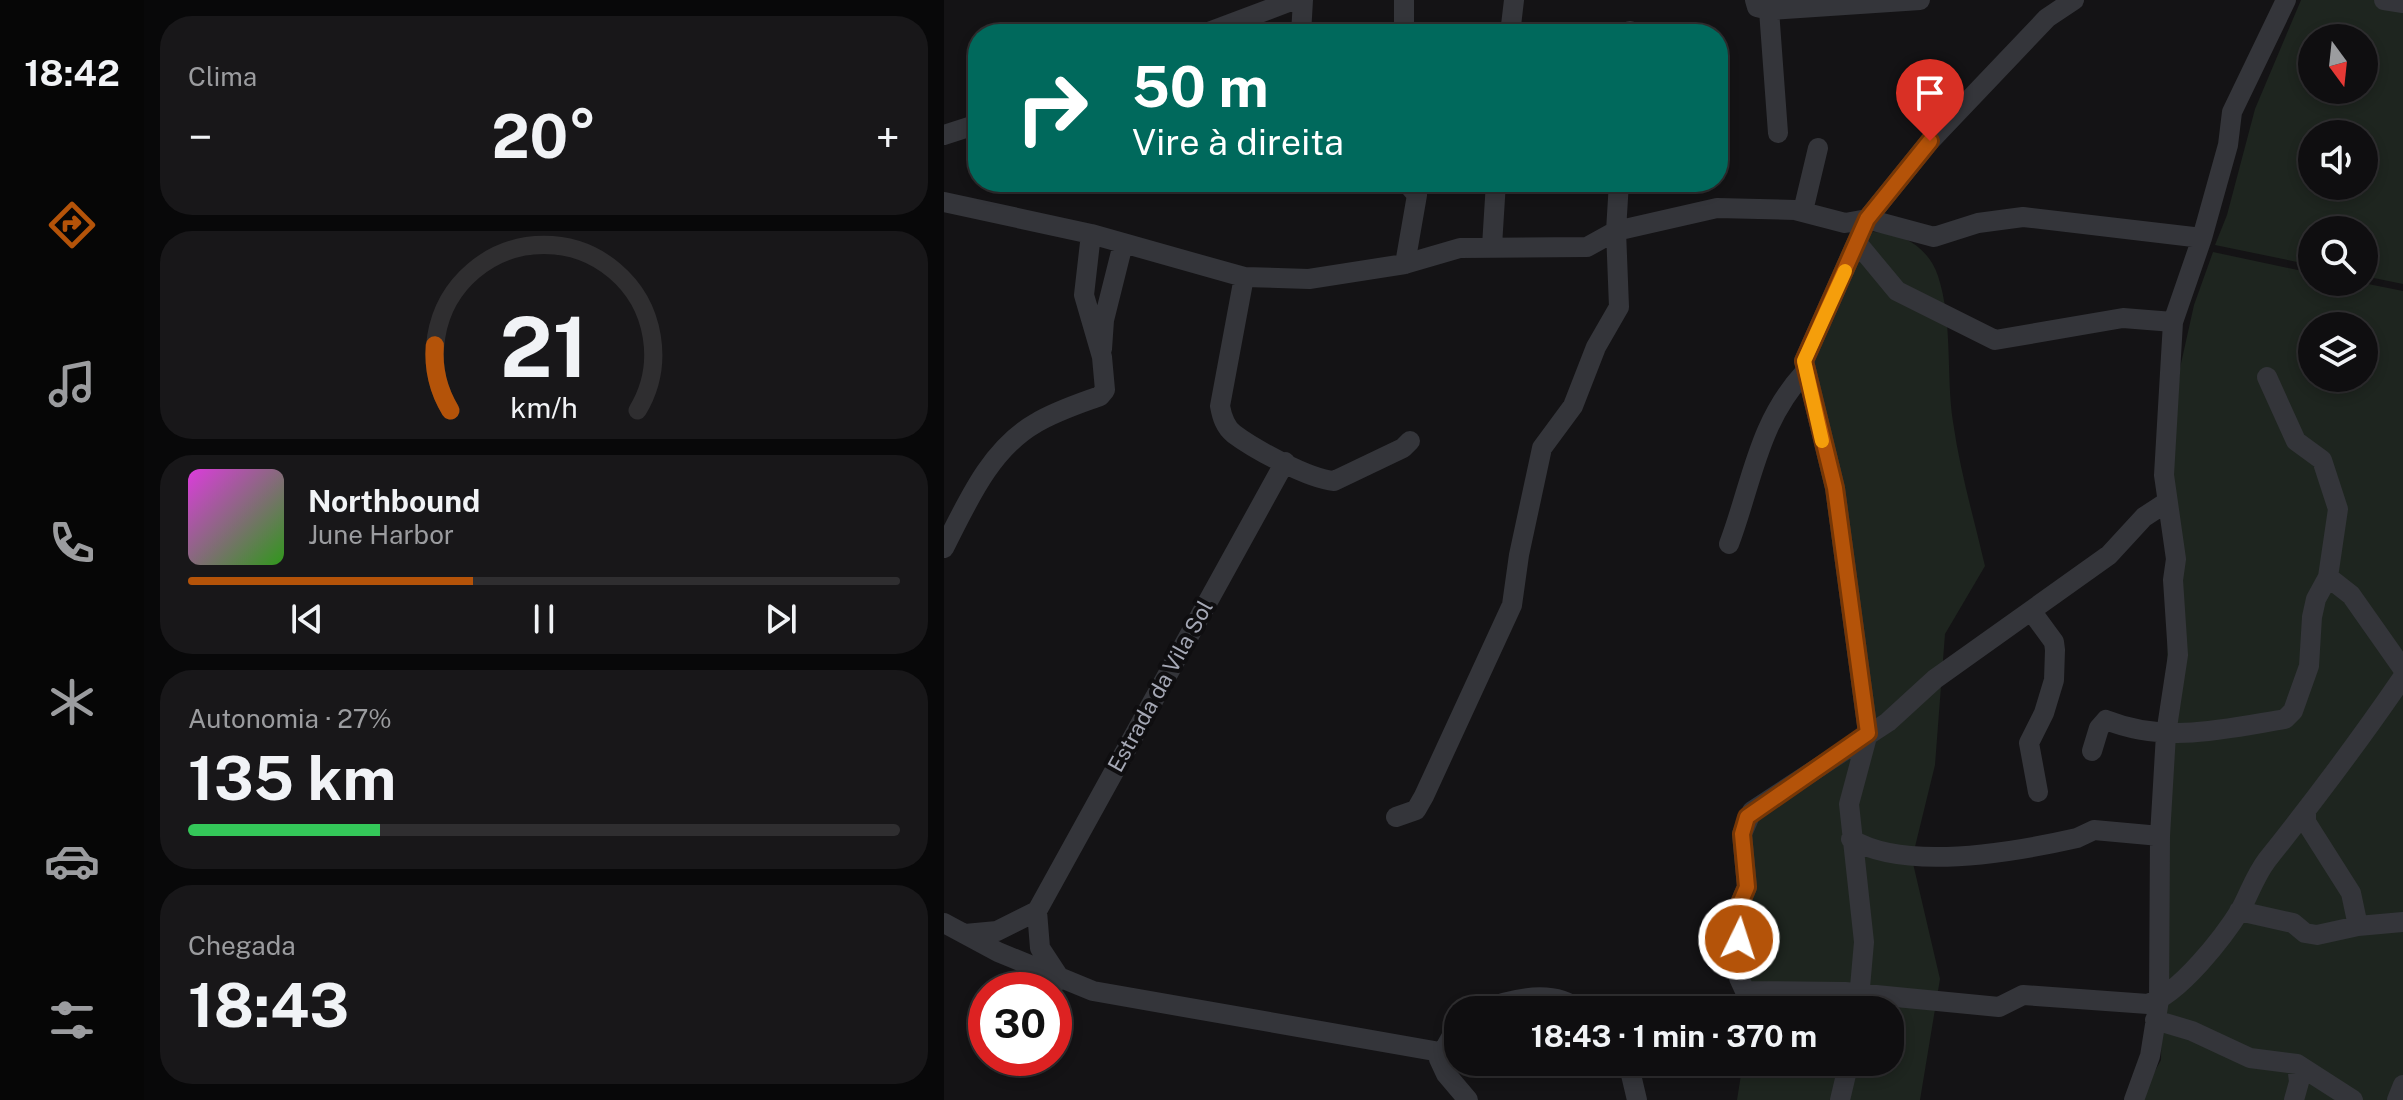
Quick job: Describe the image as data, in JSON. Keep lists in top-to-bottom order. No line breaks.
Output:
{"streets":{"street":["Estrada da Vila Sol"]},"north":"bottom","page":{"tabs":"18:42","tile":["Clima",["Autonomia · 27%","135 km"],["Chegada","18:43"]],"turn":["50 m","Vire à direita"],"heat":["−","20°","+"],"song":["Northbound","June Harbor"],"limit":"30","trip":"18:43 · 1 min · 370 m","gauge":["21","km/h"]}}
